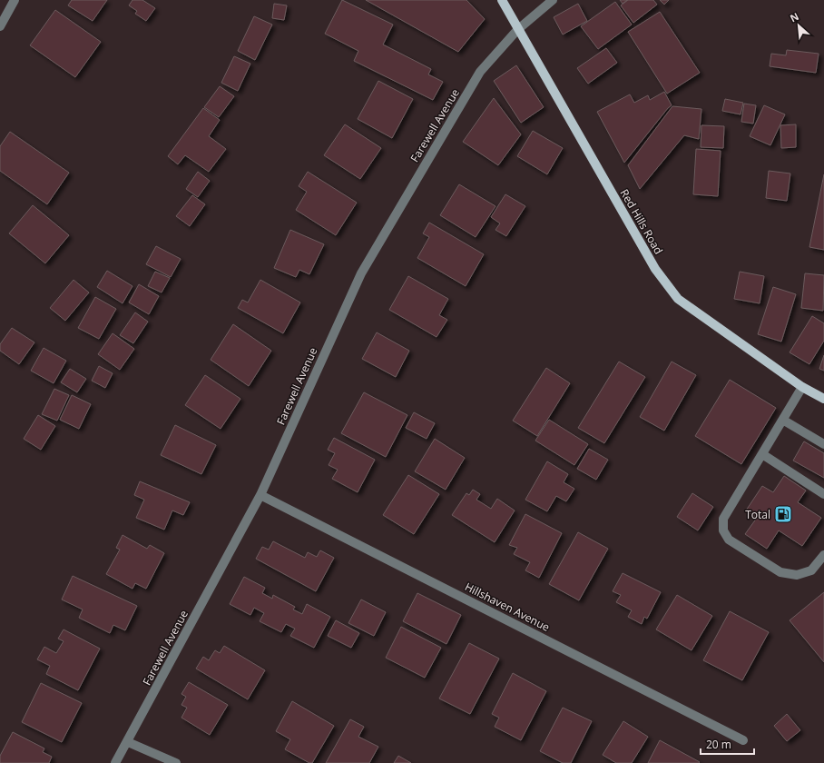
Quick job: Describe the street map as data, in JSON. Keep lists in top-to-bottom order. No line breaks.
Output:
{"streets":{"main road":["Red Hills Road"],"street":["Farewell Avenue","Hillshaven Avenue"]},"crossings":[["Farewell Avenue","Red Hills Road"],["Farewell Avenue","Hillshaven Avenue"]],"places":{"fuel station":["Total"]},"scale_bar":"20 m","north":"top left"}
